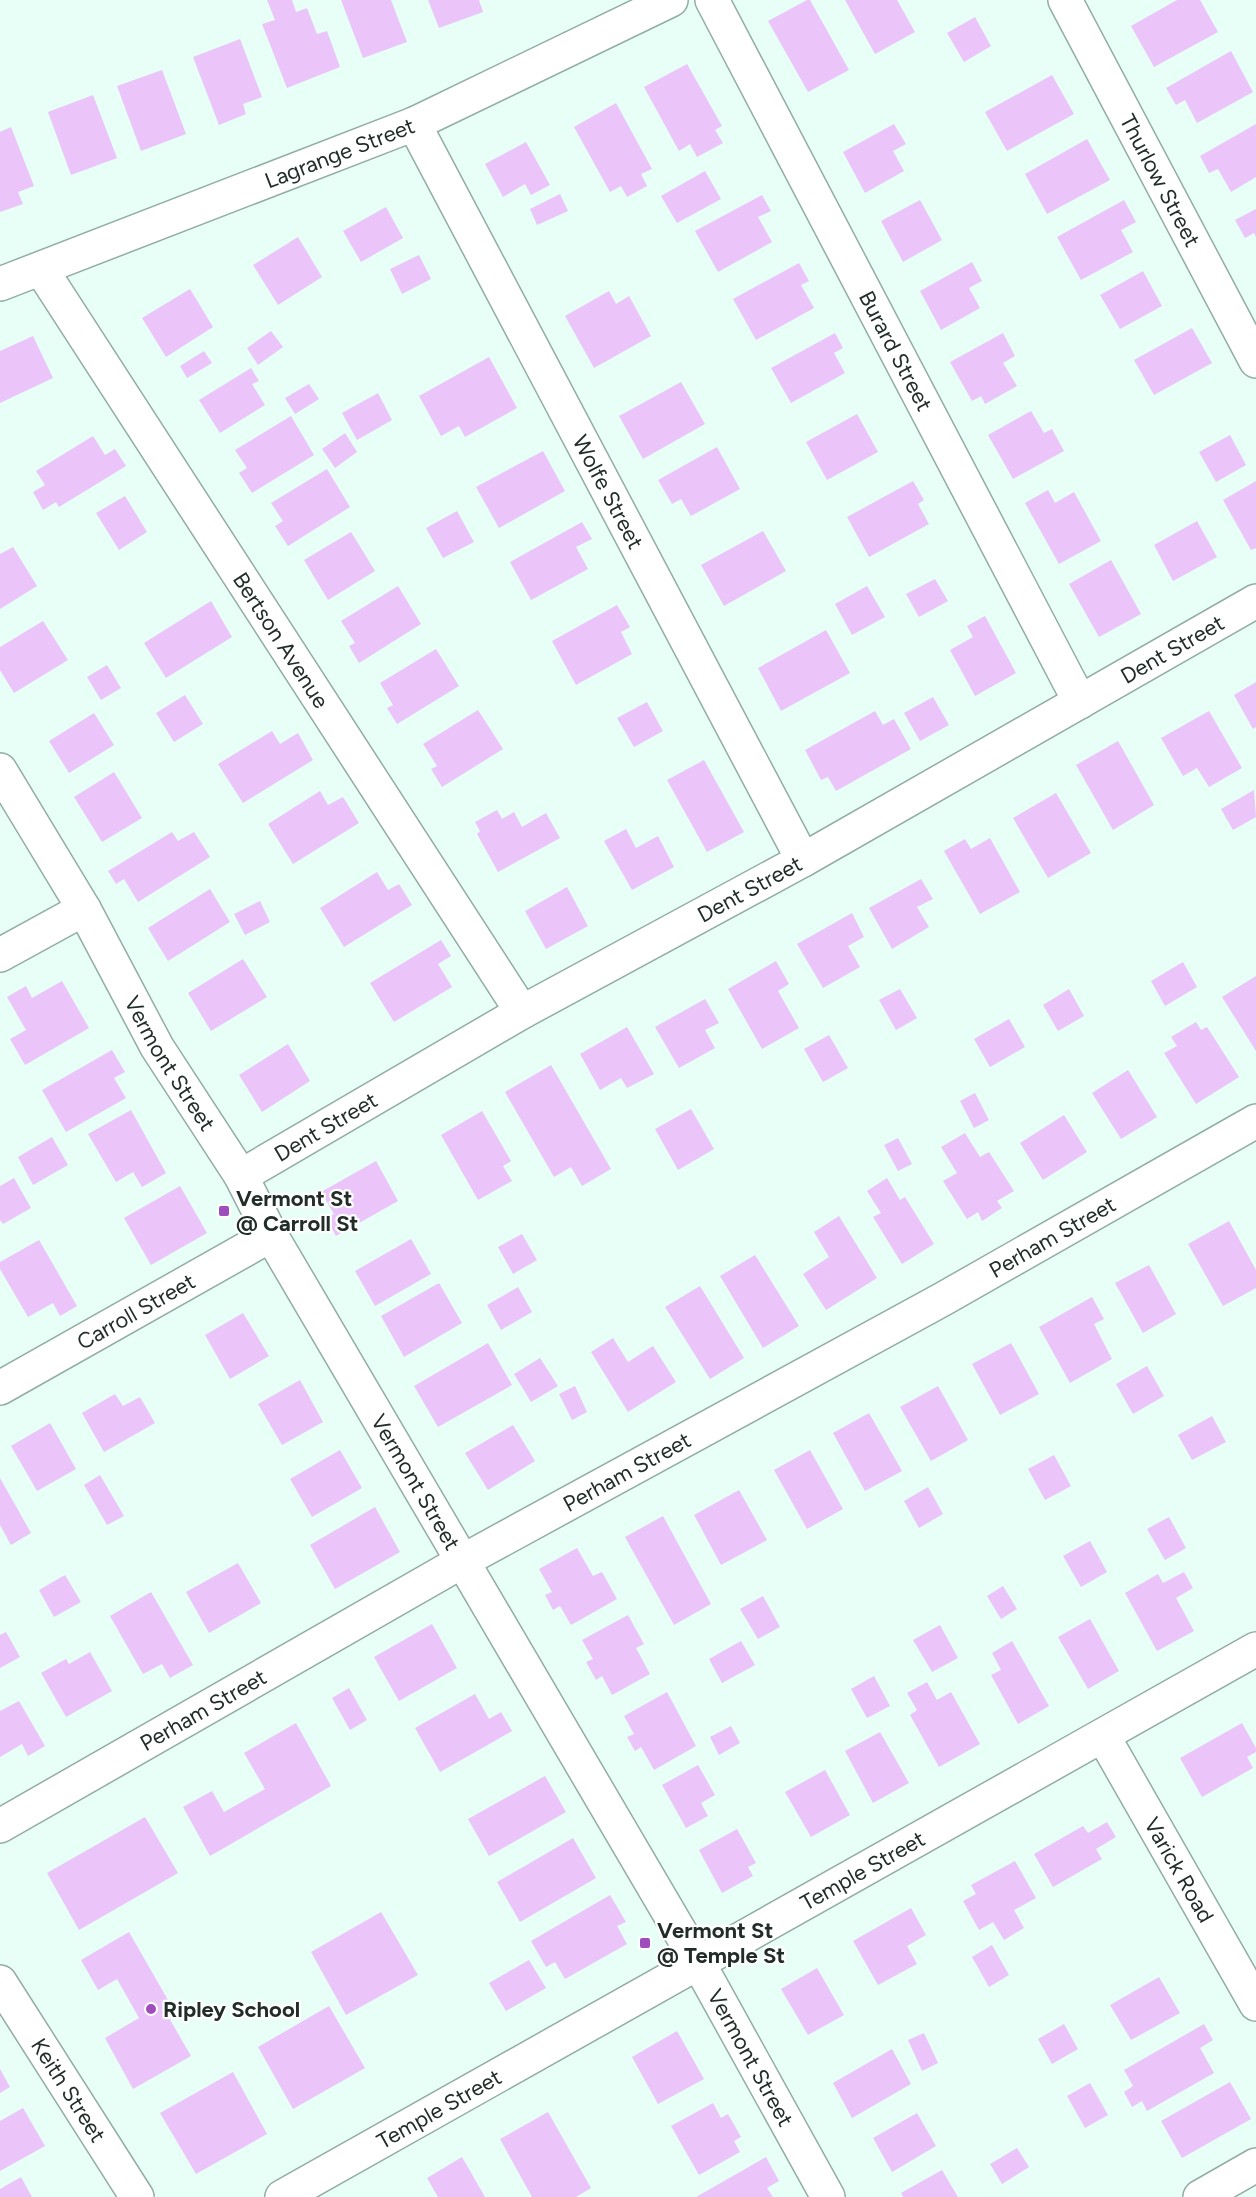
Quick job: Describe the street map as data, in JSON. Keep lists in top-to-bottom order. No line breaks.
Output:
{"streets":{"street":["Lagrange Street","Thurlow Street","Burard Street","Wolfe Street","Bertson Avenue","Dent Street","Vermont Street","Perham Street","Carroll Street","Varick Road","Temple Street","Keith Street"]},"crossings":[["Lagrange Street","Wolfe Street"],["Lagrange Street","Bertson Avenue"],["Burard Street","Dent Street"],["Wolfe Street","Dent Street"],["Bertson Avenue","Dent Street"],["Dent Street","Vermont Street"],["Vermont Street","Perham Street"],["Vermont Street","Carroll Street"],["Vermont Street","Temple Street"],["Varick Road","Temple Street"]],"places":{"transit":["Vermont St @ Carroll St","Vermont St @ Temple St"],"other":["Ripley School"]}}
